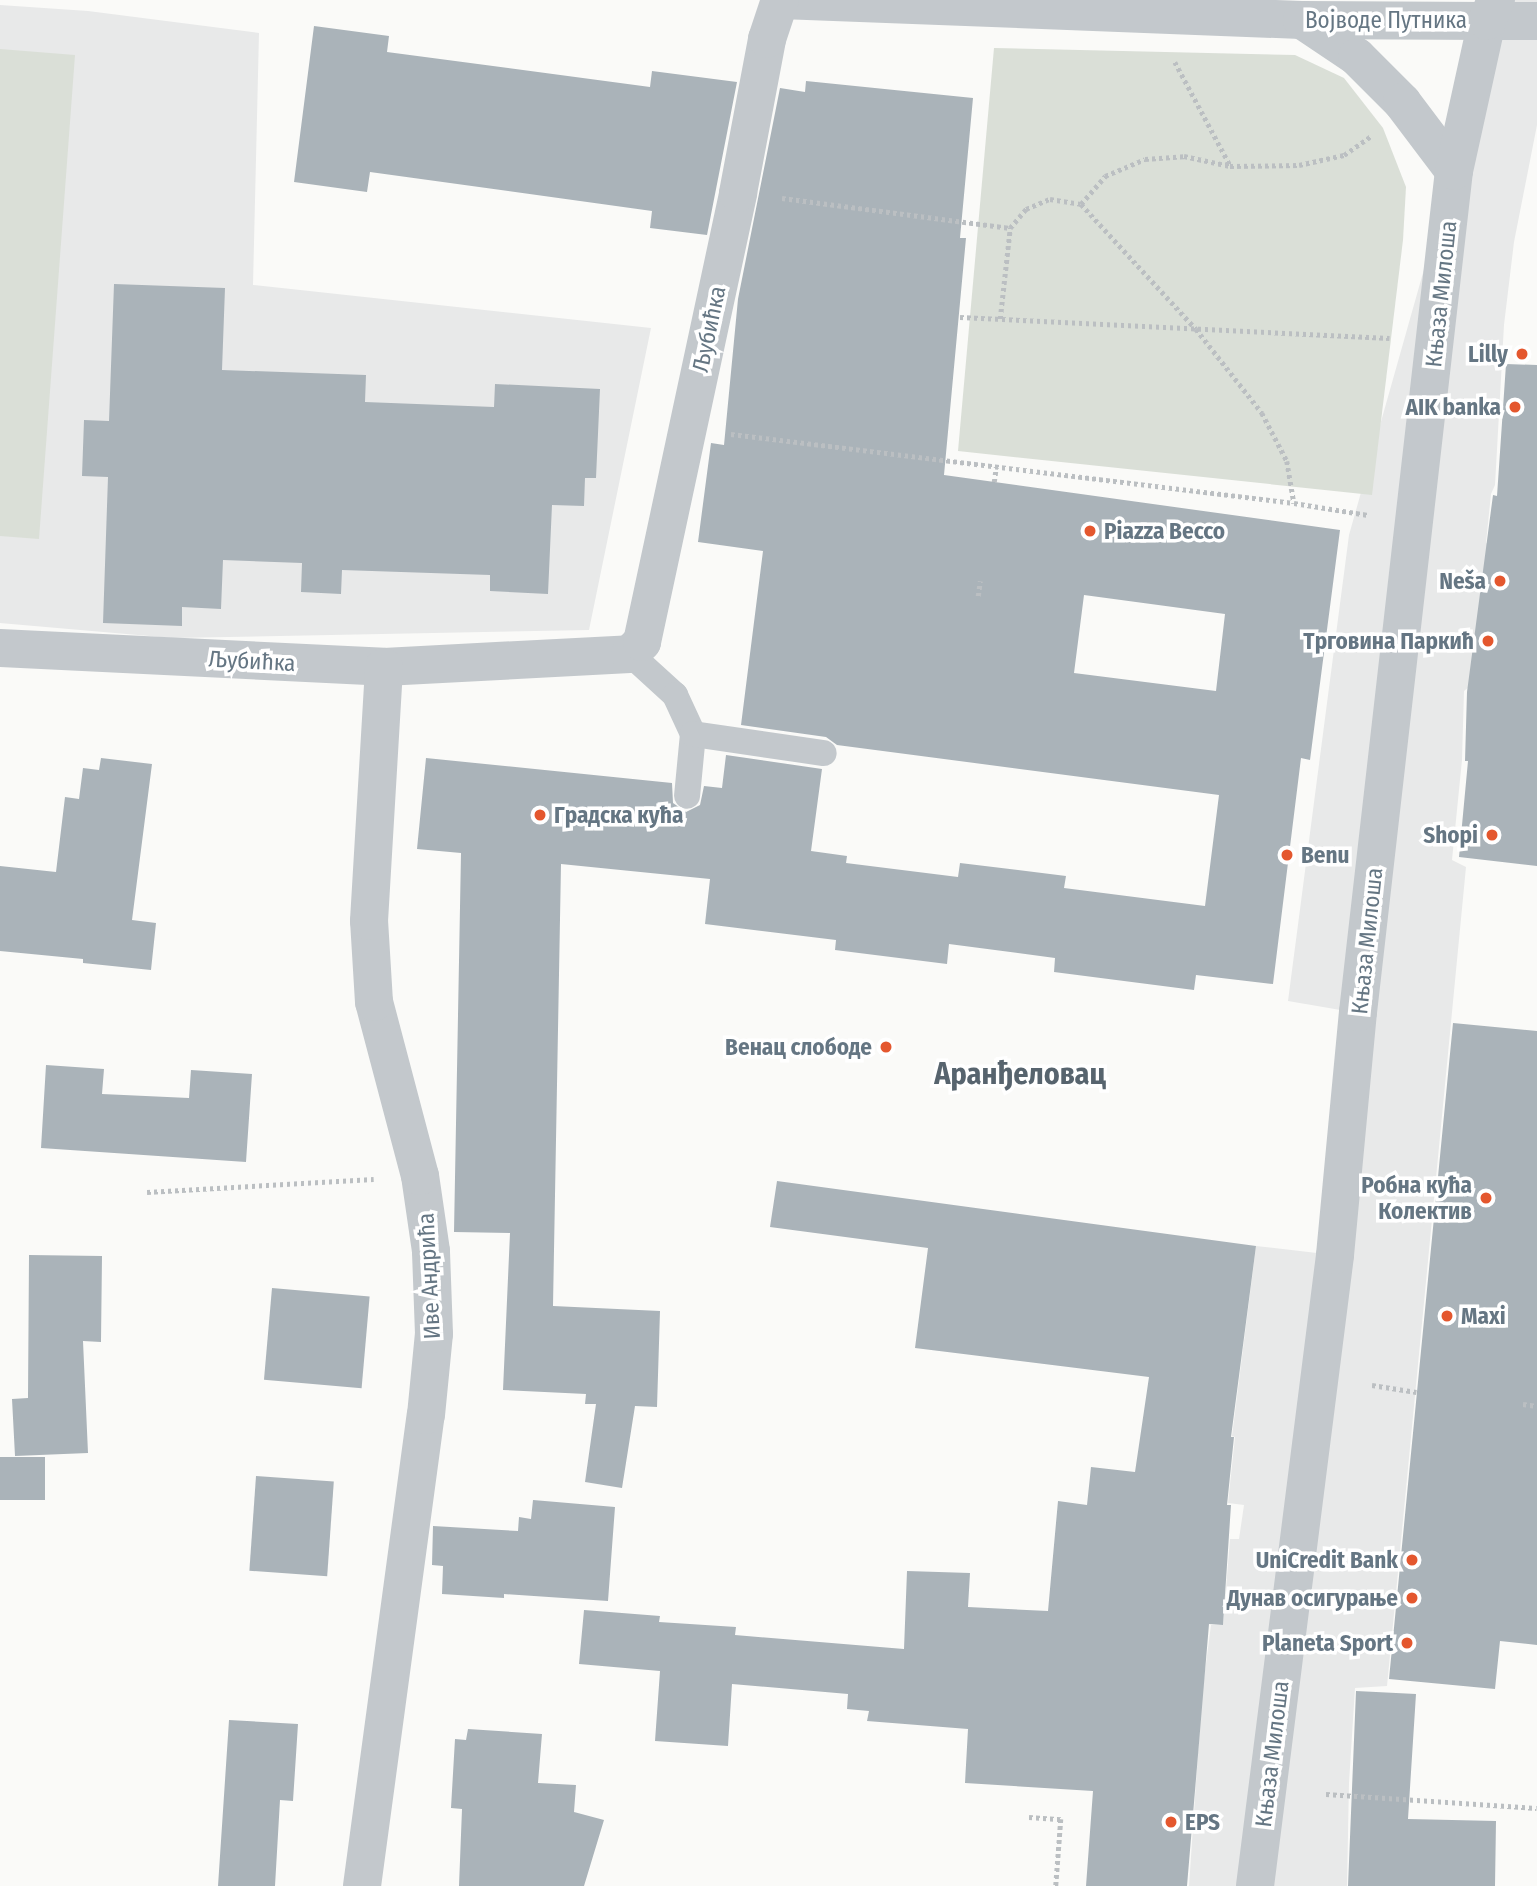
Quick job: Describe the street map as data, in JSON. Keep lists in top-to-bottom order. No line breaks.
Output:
{"streets":{"street":["Војводе Путника","Књаза Милоша","Љубићка","Иве Андрића"]},"crossings":[["Војводе Путника","Књаза Милоша"],["Војводе Путника","Љубићка"],["Љубићка","Иве Андрића"]],"districts":["Аранђеловац"],"places":["Lilly","AIK banka","Piazza Becco","Neša","Трговина Паркић","Градска кућа","Shopi","Benu","Венац слободе","Робна кућа Колектив","Maxi","UniCredit Bank","Дунав осигурање","Planeta Sport","EPS"]}
